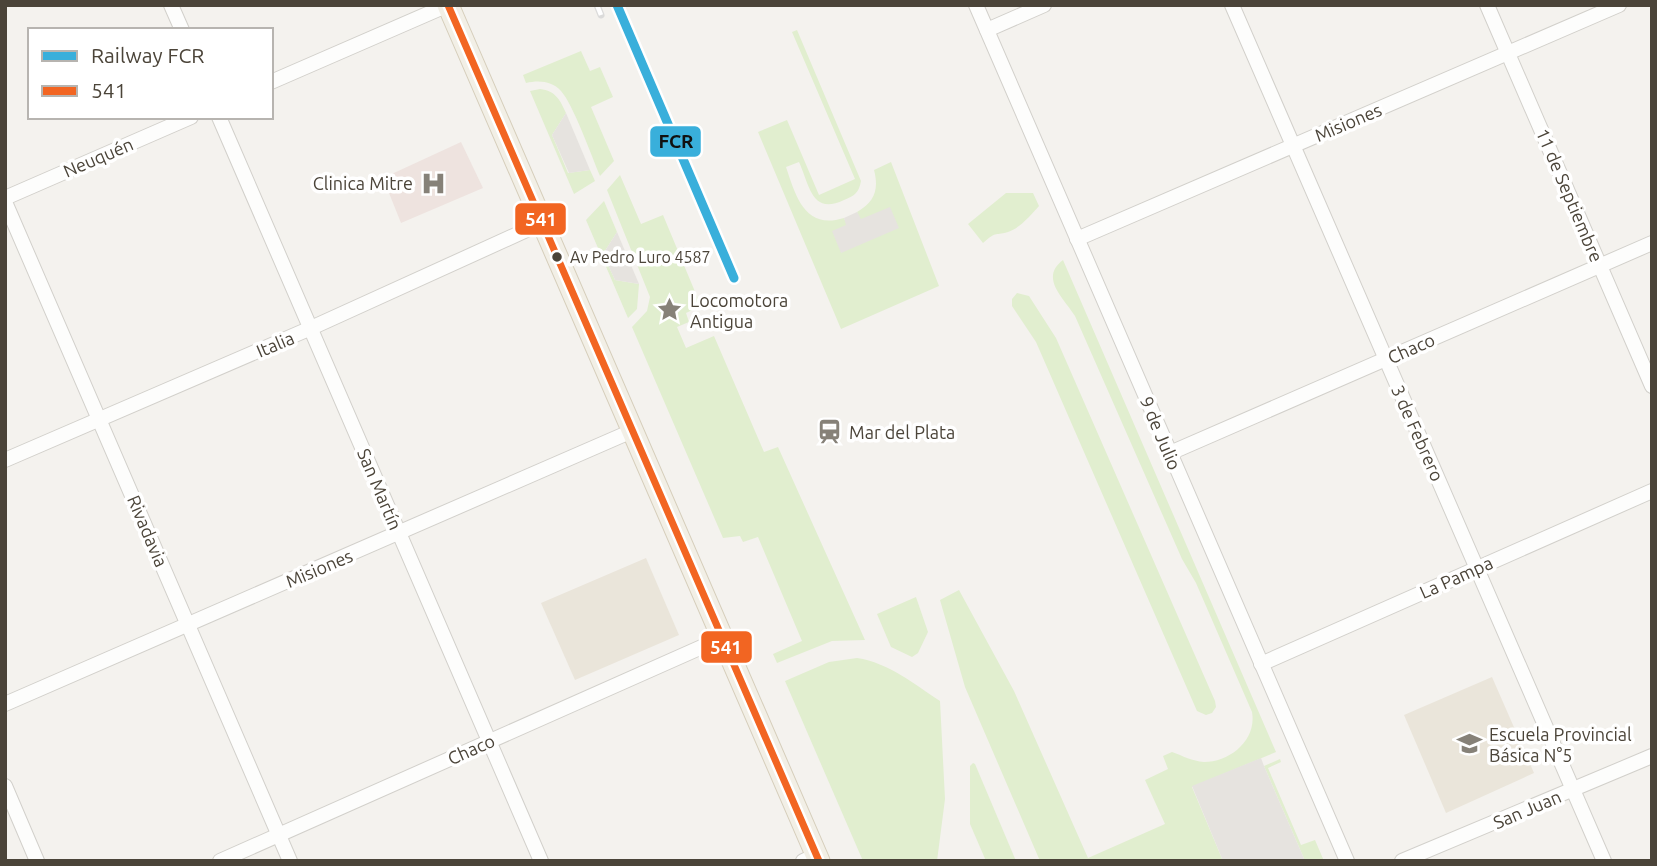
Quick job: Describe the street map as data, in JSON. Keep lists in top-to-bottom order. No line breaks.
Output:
{"streets":{"street":["Misiones","Neuquén","11 de Septiembre","Italia","Chaco","9 de Julio","3 de Febrero","San Martín","Rivadavia","La Pampa","San Juan"]},"crossings":[["Misiones","11 de Septiembre"],["Misiones","9 de Julio"],["Misiones","3 de Febrero"],["Misiones","San Martín"],["Misiones","Rivadavia"],["Neuquén","Rivadavia"],["11 de Septiembre","Chaco"],["Italia","San Martín"],["Italia","Rivadavia"],["Chaco","9 de Julio"],["Chaco","3 de Febrero"],["Chaco","San Martín"],["Chaco","Rivadavia"],["9 de Julio","La Pampa"],["3 de Febrero","La Pampa"],["3 de Febrero","San Juan"]],"places":{"hospital":["Clinica Mitre"],"other":["Av Pedro Luro 4587"],"place":["Locomotora Antigua"],"station":["Mar del Plata"],"school or university":["Escuela Provincial Básica N°5"]},"lines":["rail line FCR","transit line 541"],"legend":["Railway FCR","541"]}
